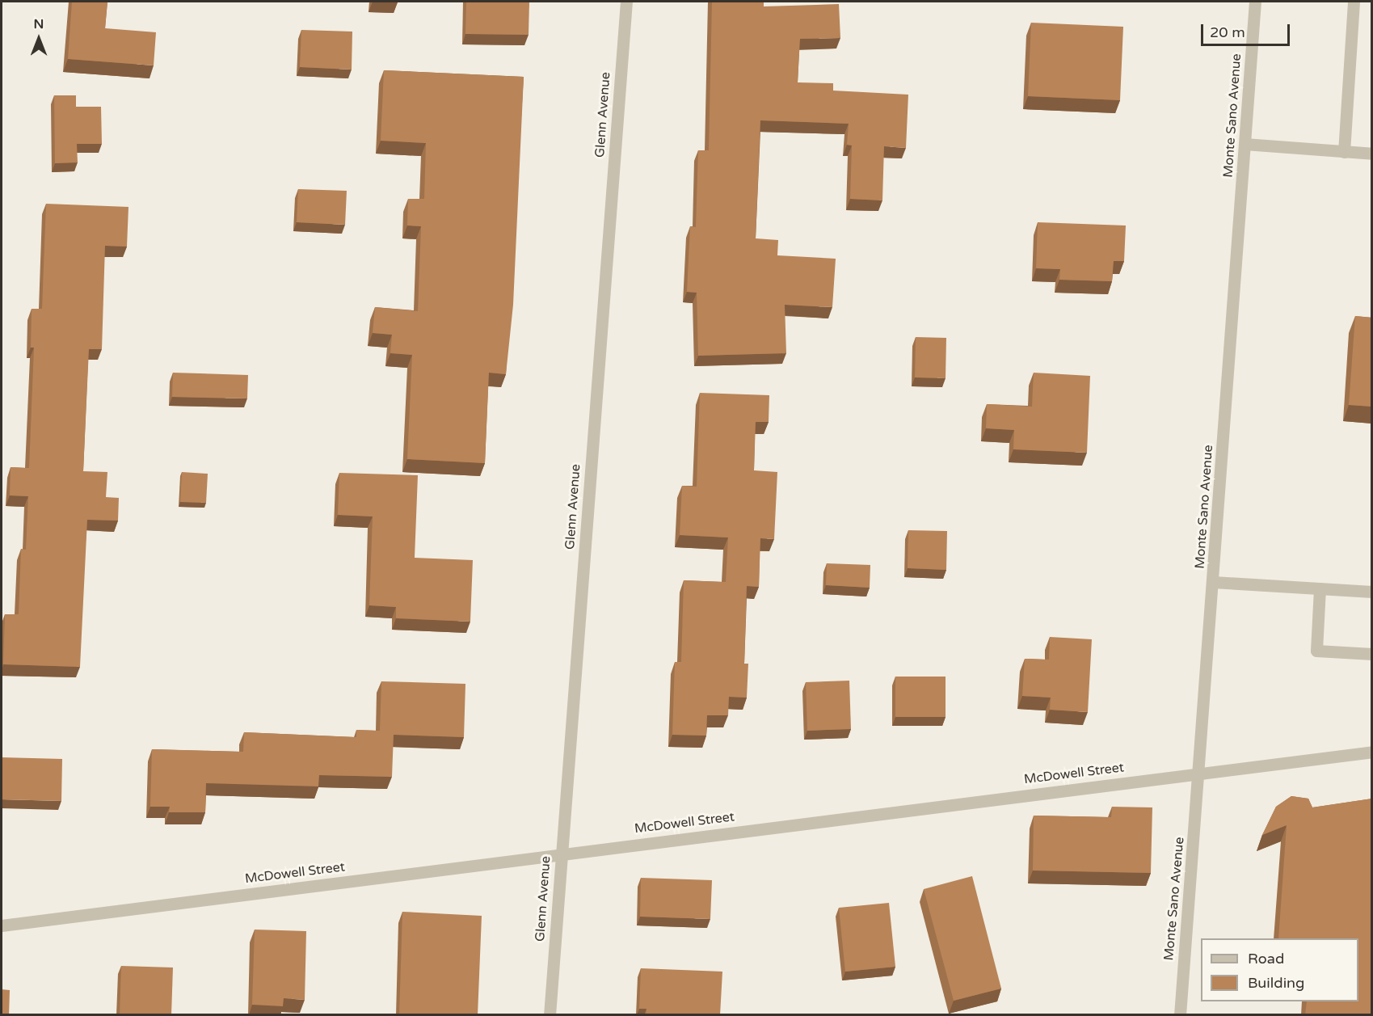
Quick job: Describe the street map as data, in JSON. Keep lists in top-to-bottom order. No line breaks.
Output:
{"streets":{"street":["Glenn Avenue","Monte Sano Avenue","McDowell Street"]},"crossings":[["Glenn Avenue","McDowell Street"],["Monte Sano Avenue","McDowell Street"]],"legend":["Road","Building"],"scale_bar":"20 m","north":"top"}
